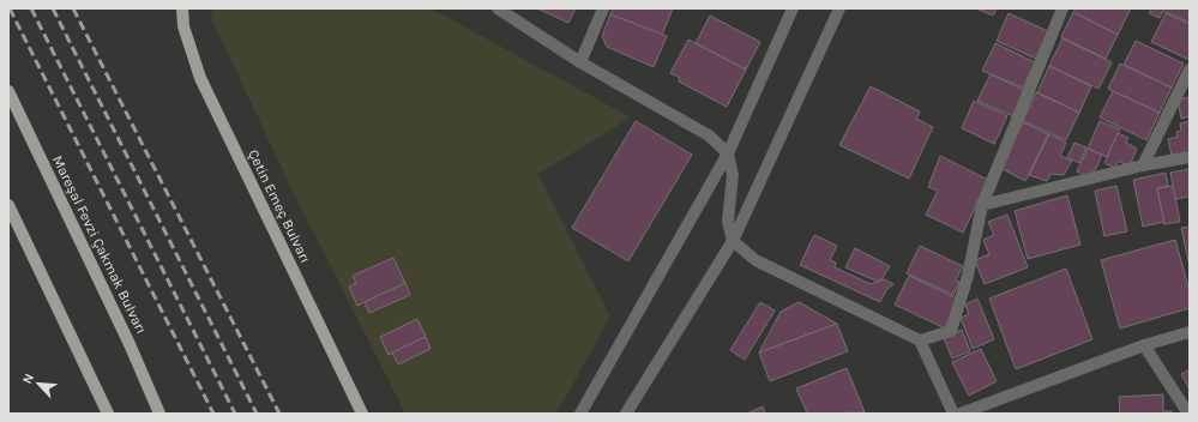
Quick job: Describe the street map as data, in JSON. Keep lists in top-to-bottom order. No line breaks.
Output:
{"streets":{"main road":["Çetin Emeç Bulvarı","Mareşal Fevzi Çakmak Bulvarı"]},"north":"top left"}
